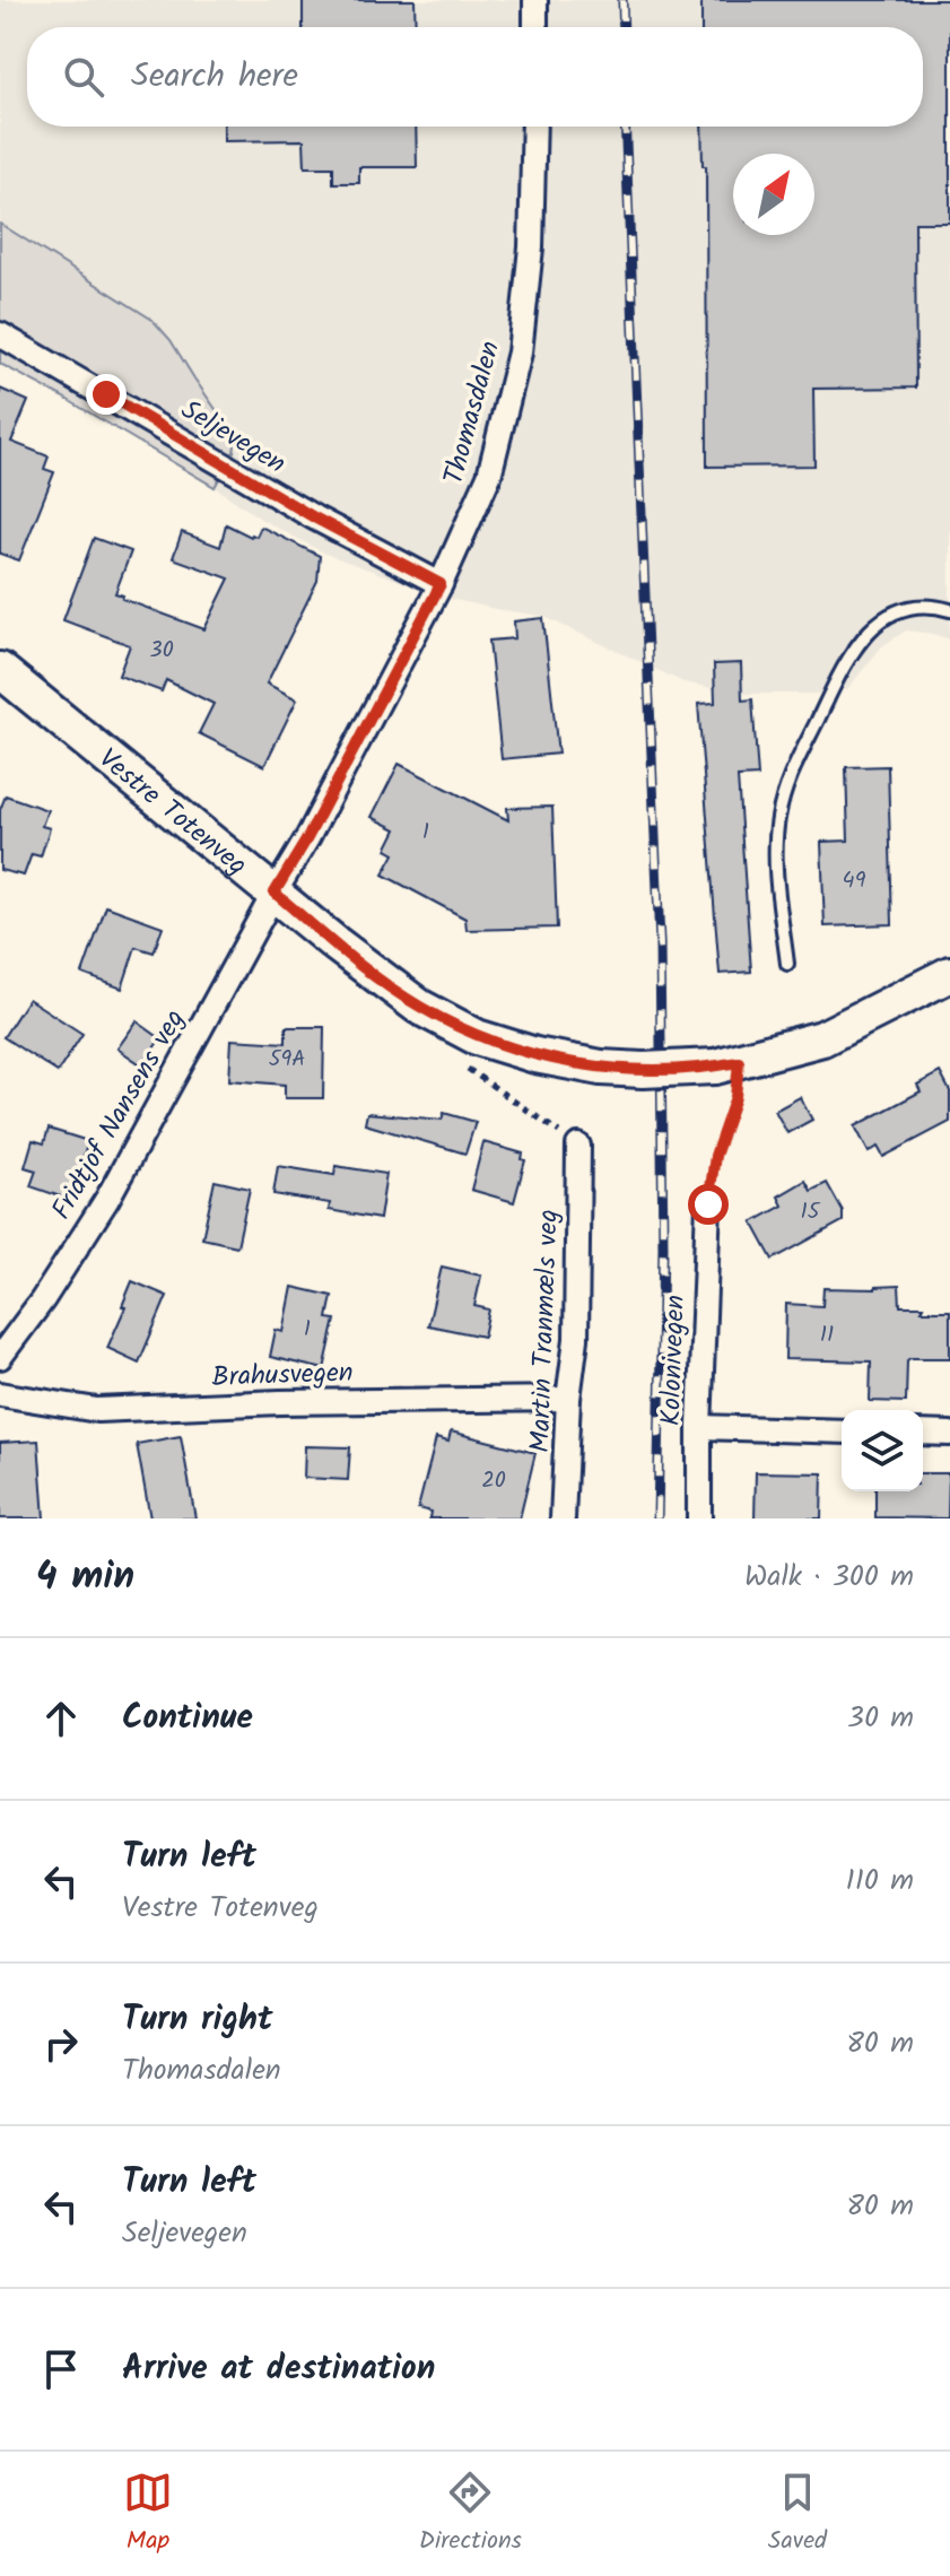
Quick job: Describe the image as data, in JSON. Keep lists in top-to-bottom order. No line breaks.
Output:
{"streets":{"main road":["Vestre Totenveg"],"street":["Thomasdalen","Seljevegen","Fridtjof Nansens veg","Martin Tranmæls veg","Kolonivegen","Brahusvegen"]},"crossings":[["Thomasdalen","Seljevegen"],["Thomasdalen","Vestre Totenveg"],["Thomasdalen","Fridtjof Nansens veg"],["Vestre Totenveg","Fridtjof Nansens veg"],["Martin Tranmæls veg","Brahusvegen"]],"house_numbers":["30","1","49","59A","15","1","11","20"],"north":"top right","page":{"search":"Search here","heading":["4 min","Walk · 300 m"],"list":[["Continue","30 m"],["Turn left","Vestre Totenveg","110 m"],["Turn right","Thomasdalen","80 m"],["Turn left","Seljevegen","80 m"],"Arrive at destination"],"nav":["Map","Directions","Saved"]}}
